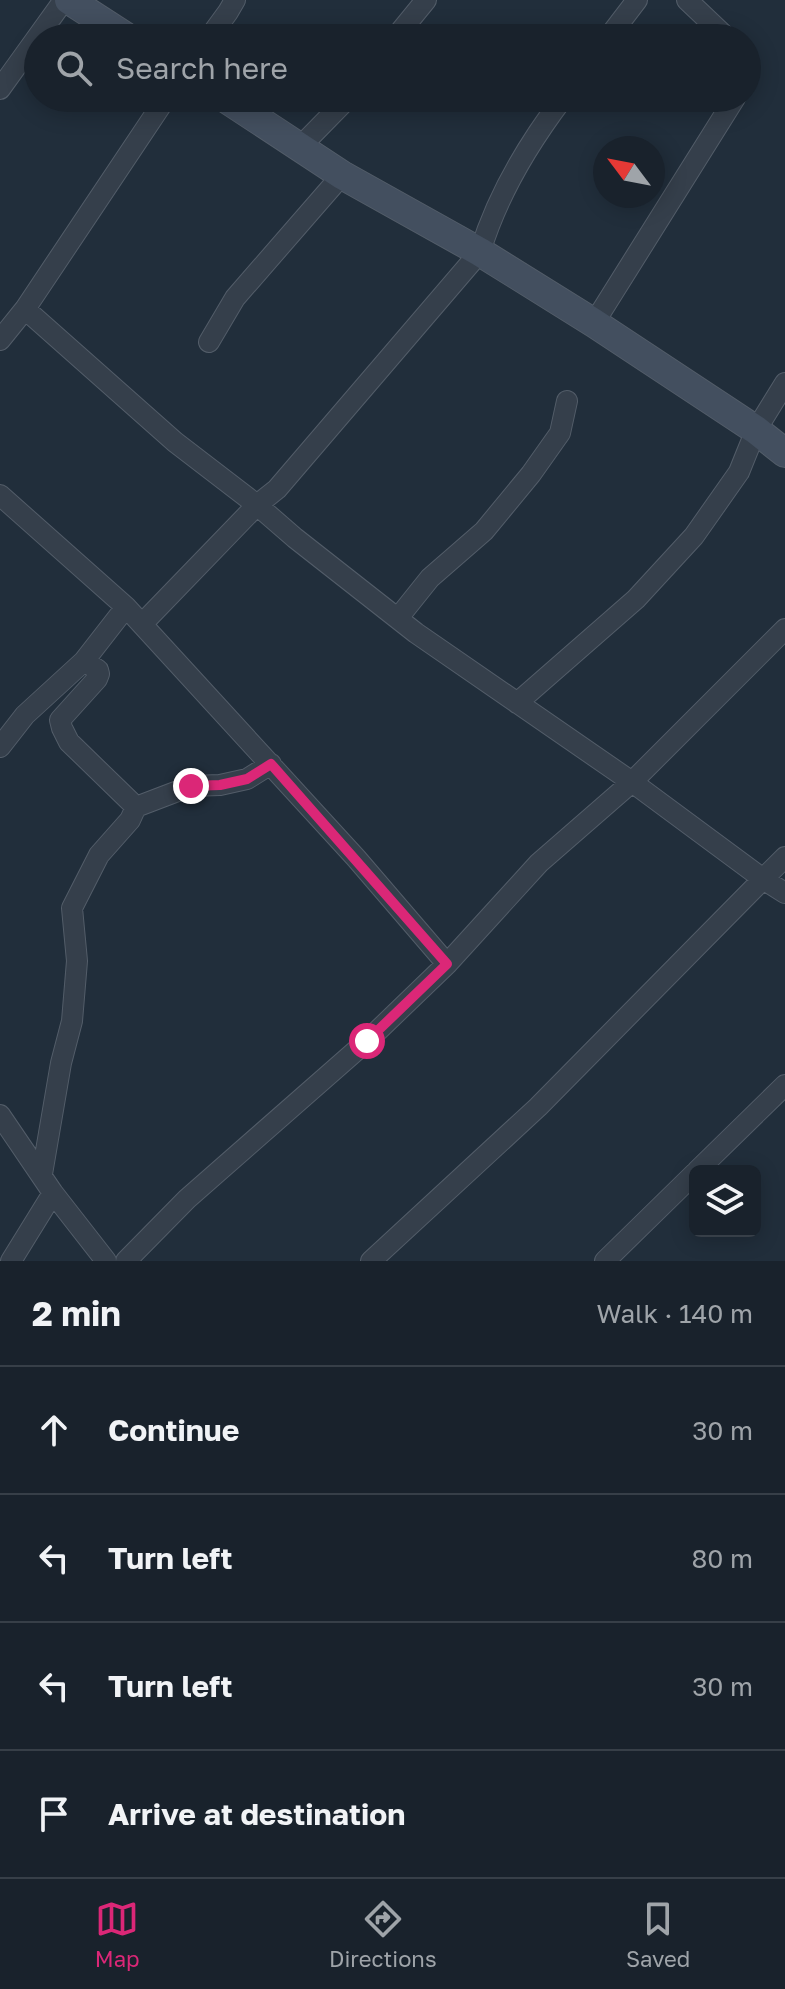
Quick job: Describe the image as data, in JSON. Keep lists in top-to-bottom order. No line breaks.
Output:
{"north":"top left","page":{"search":"Search here","heading":["2 min","Walk · 140 m"],"list":[["Continue","30 m"],["Turn left","80 m"],["Turn left","30 m"],"Arrive at destination"],"nav":["Map","Directions","Saved"]}}
